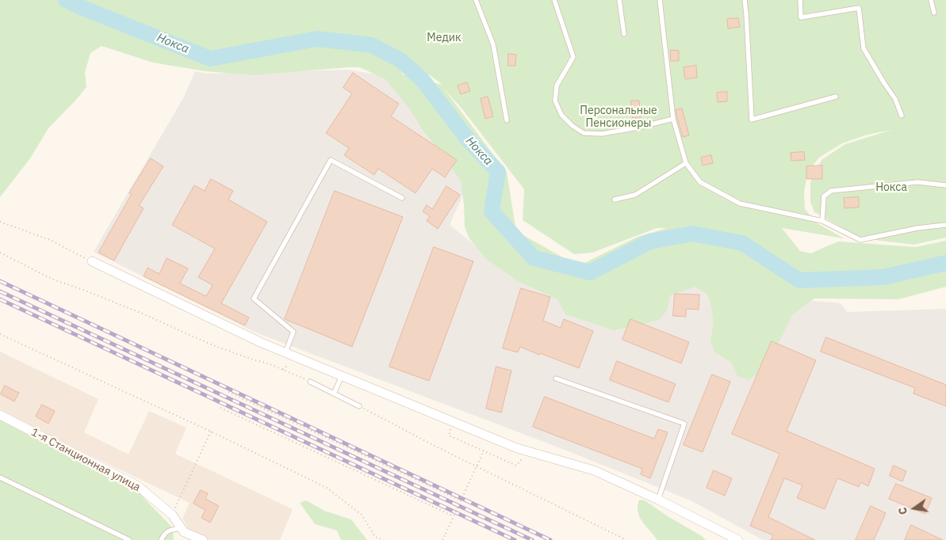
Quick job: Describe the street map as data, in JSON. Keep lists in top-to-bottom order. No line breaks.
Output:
{"streets":{"street":["1-я Станционная улица"]},"water":["Нокса"],"parks":["Медик","Персональные Пенсионеры","Нокса"],"north":"left"}
